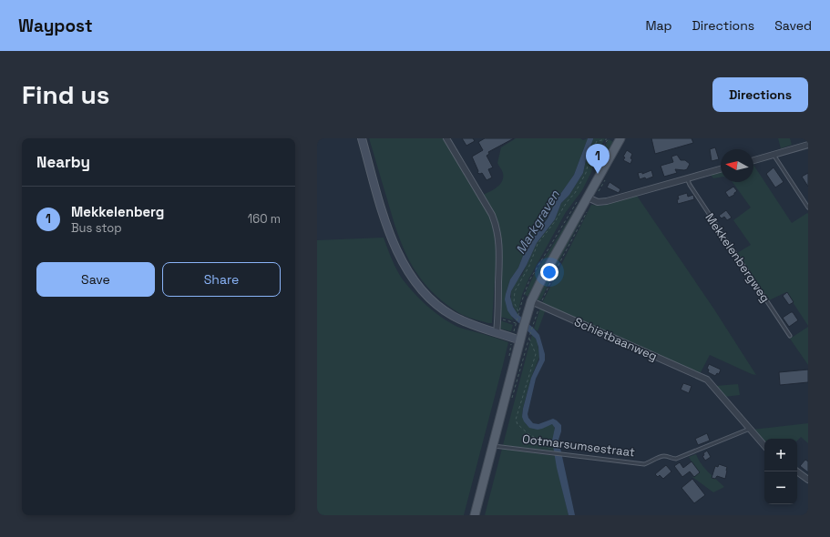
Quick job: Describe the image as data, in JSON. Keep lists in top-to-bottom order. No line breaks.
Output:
{"streets":{"street":["Schietbaanweg"],"lane":["Mekkelenbergweg","Ootmarsumsestraat"]},"crossings":[["Schietbaanweg","Ootmarsumsestraat"]],"water":["Markgraven"],"north":"left","page":{"header":"Waypost","nav":["Map","Directions","Saved"],"buttons":["Directions",["Save","Share"]],"title":"Find us","heading":"Nearby","pins":"1","list":[{"mark":"1","name":"Mekkelenberg","note":"Bus stop","value":"160 m"}],"map_buttons":["+","−"]}}
